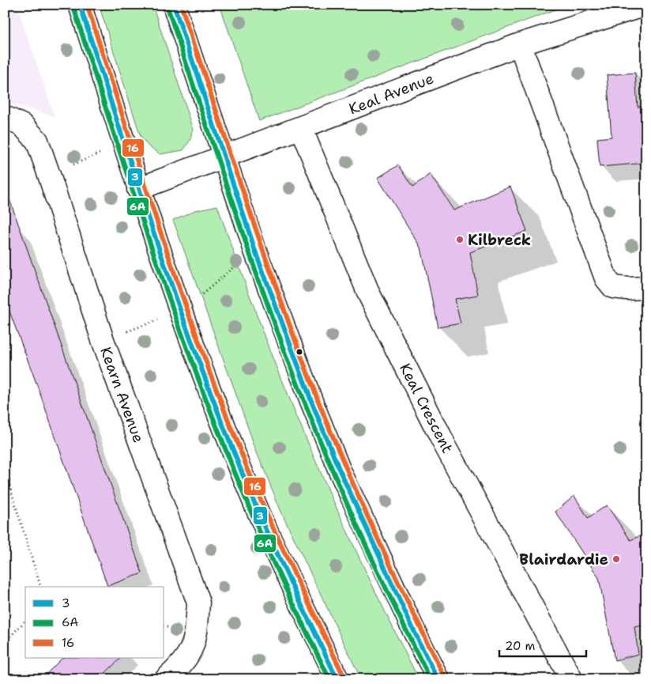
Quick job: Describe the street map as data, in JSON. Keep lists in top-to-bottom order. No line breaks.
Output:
{"streets":{"street":["Keal Avenue","Kearn Avenue","Keal Crescent"]},"crossings":[["Keal Avenue","Keal Crescent"]],"places":["Kilbreck","Blairdardie"],"lines":["transit line 3","transit line 16","transit line 6A"],"legend":["3","6A","16"],"scale_bar":"20 m"}
